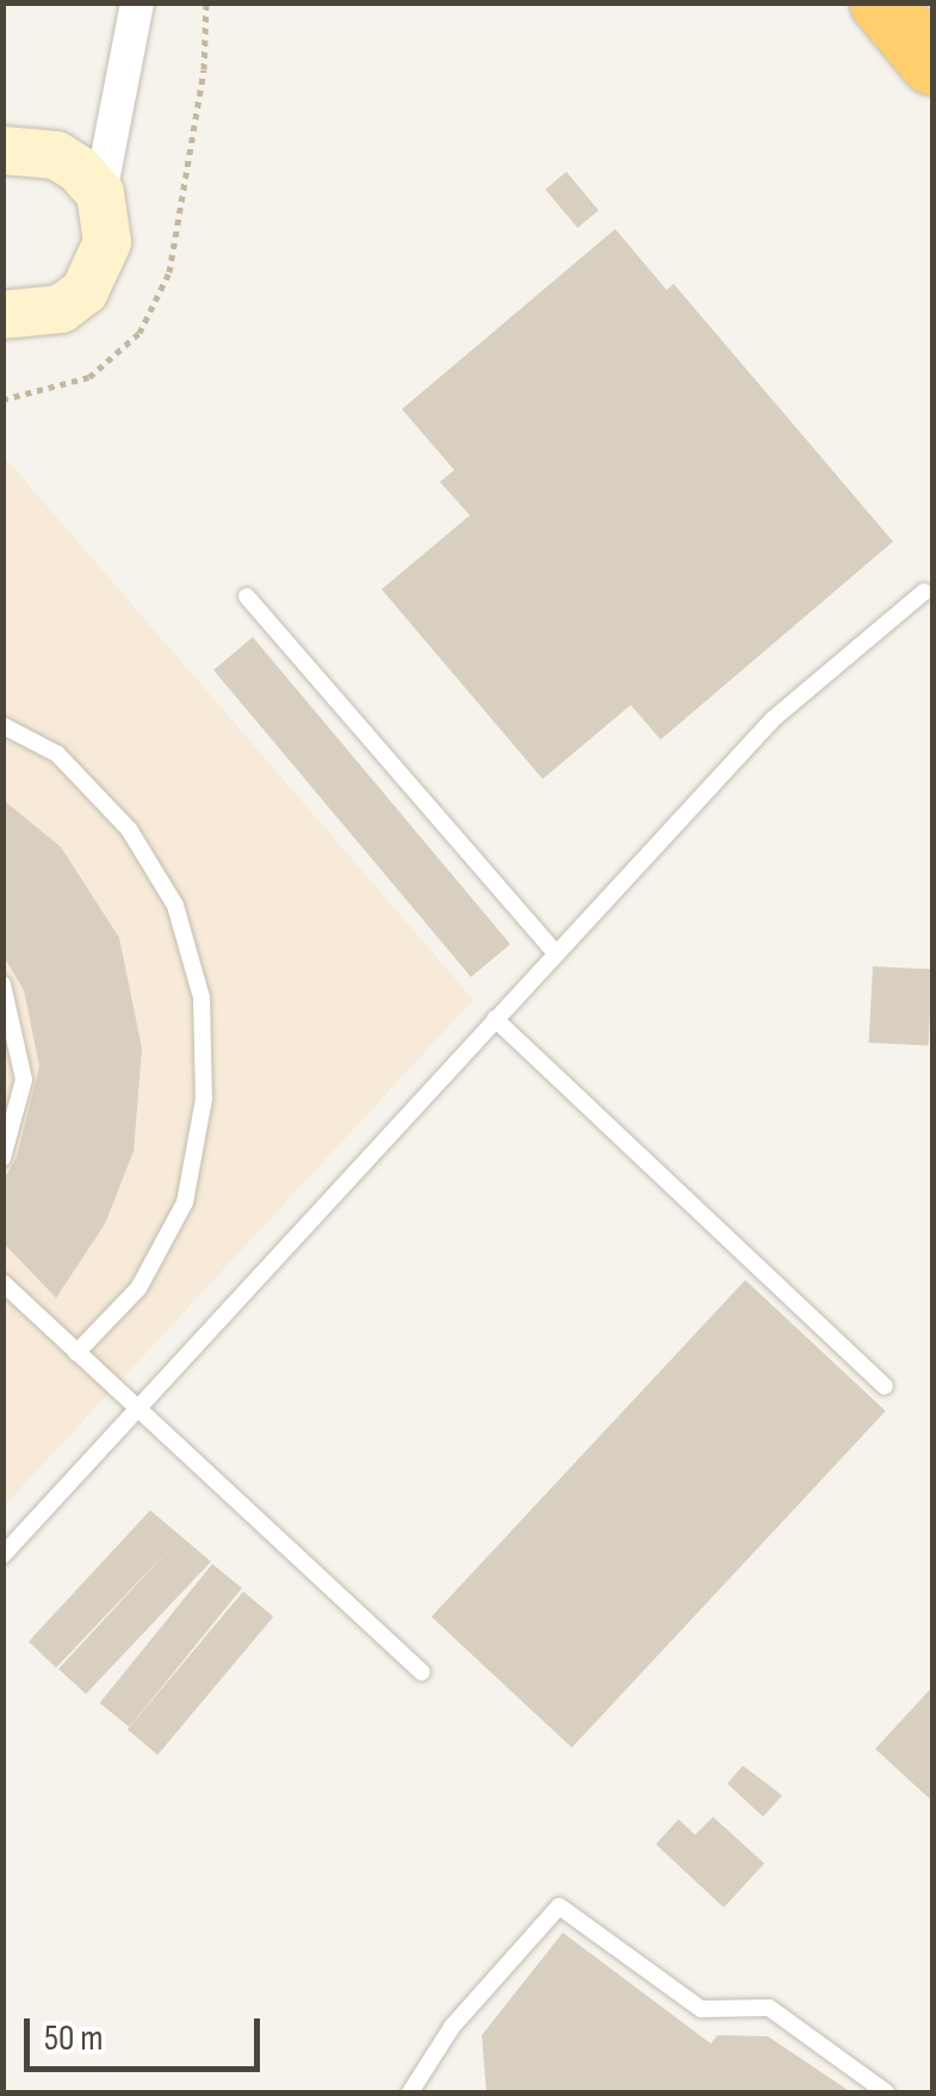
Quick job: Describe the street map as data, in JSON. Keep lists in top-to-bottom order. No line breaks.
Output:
{"scale_bar":"50 m"}
